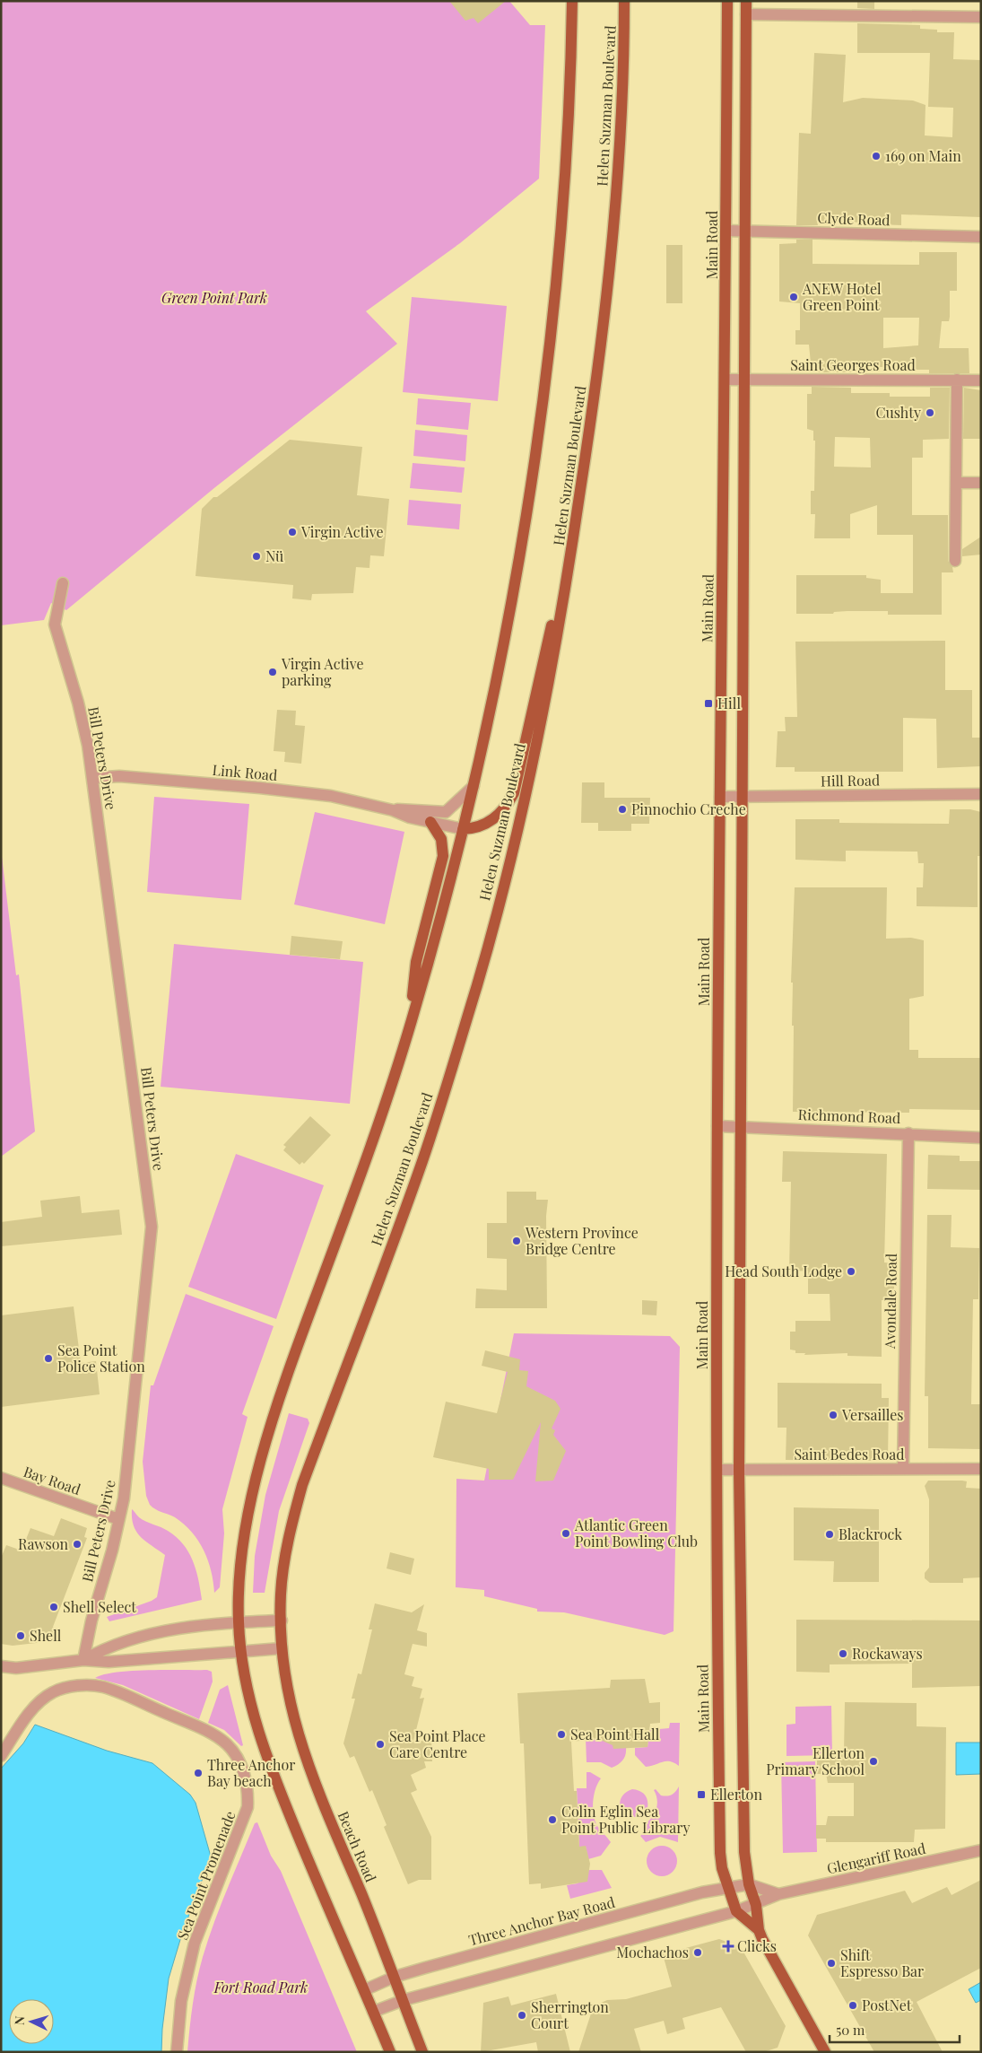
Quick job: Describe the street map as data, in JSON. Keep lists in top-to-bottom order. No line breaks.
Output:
{"streets":{"main road":["Helen Suzman Boulevard","Main Road","Beach Road"],"street":["Clyde Road","Saint Georges Road","Bill Peters Drive","Link Road","Hill Road","Richmond Road","Avondale Road","Saint Bedes Road","Bay Road","Glengariff Road","Sea Point Promenade","Three Anchor Bay Road"]},"crossings":[["Helen Suzman Boulevard","Beach Road"],["Clyde Road","Main Road"],["Main Road","Saint Georges Road"],["Main Road","Hill Road"],["Main Road","Richmond Road"],["Main Road","Saint Bedes Road"],["Main Road","Glengariff Road"],["Main Road","Three Anchor Bay Road"],["Bill Peters Drive","Link Road"],["Bill Peters Drive","Bay Road"],["Richmond Road","Avondale Road"],["Avondale Road","Saint Bedes Road"],["Beach Road","Three Anchor Bay Road"]],"parks":["Green Point Park","Fort Road Park"],"places":{"other":["169 on Main","ANEW Hotel Green Point","Cushty","Virgin Active","Nü","Virgin Active parking","Pinnochio Creche","Western Province Bridge Centre","Head South Lodge","Sea Point Police Station","Versailles","Atlantic Green Point Bowling Club","Blackrock","Rawson","Shell Select","Shell","Rockaways","Sea Point Hall","Sea Point Place Care Centre","Ellerton Primary School","Three Anchor Bay beach","Colin Eglin Sea Point Public Library","Mochachos","Shift Espresso Bar","PostNet","Sherrington Court"],"transit":["Hill","Ellerton"],"health":["Clicks"]},"scale_bar":"50 m","north":"left"}
